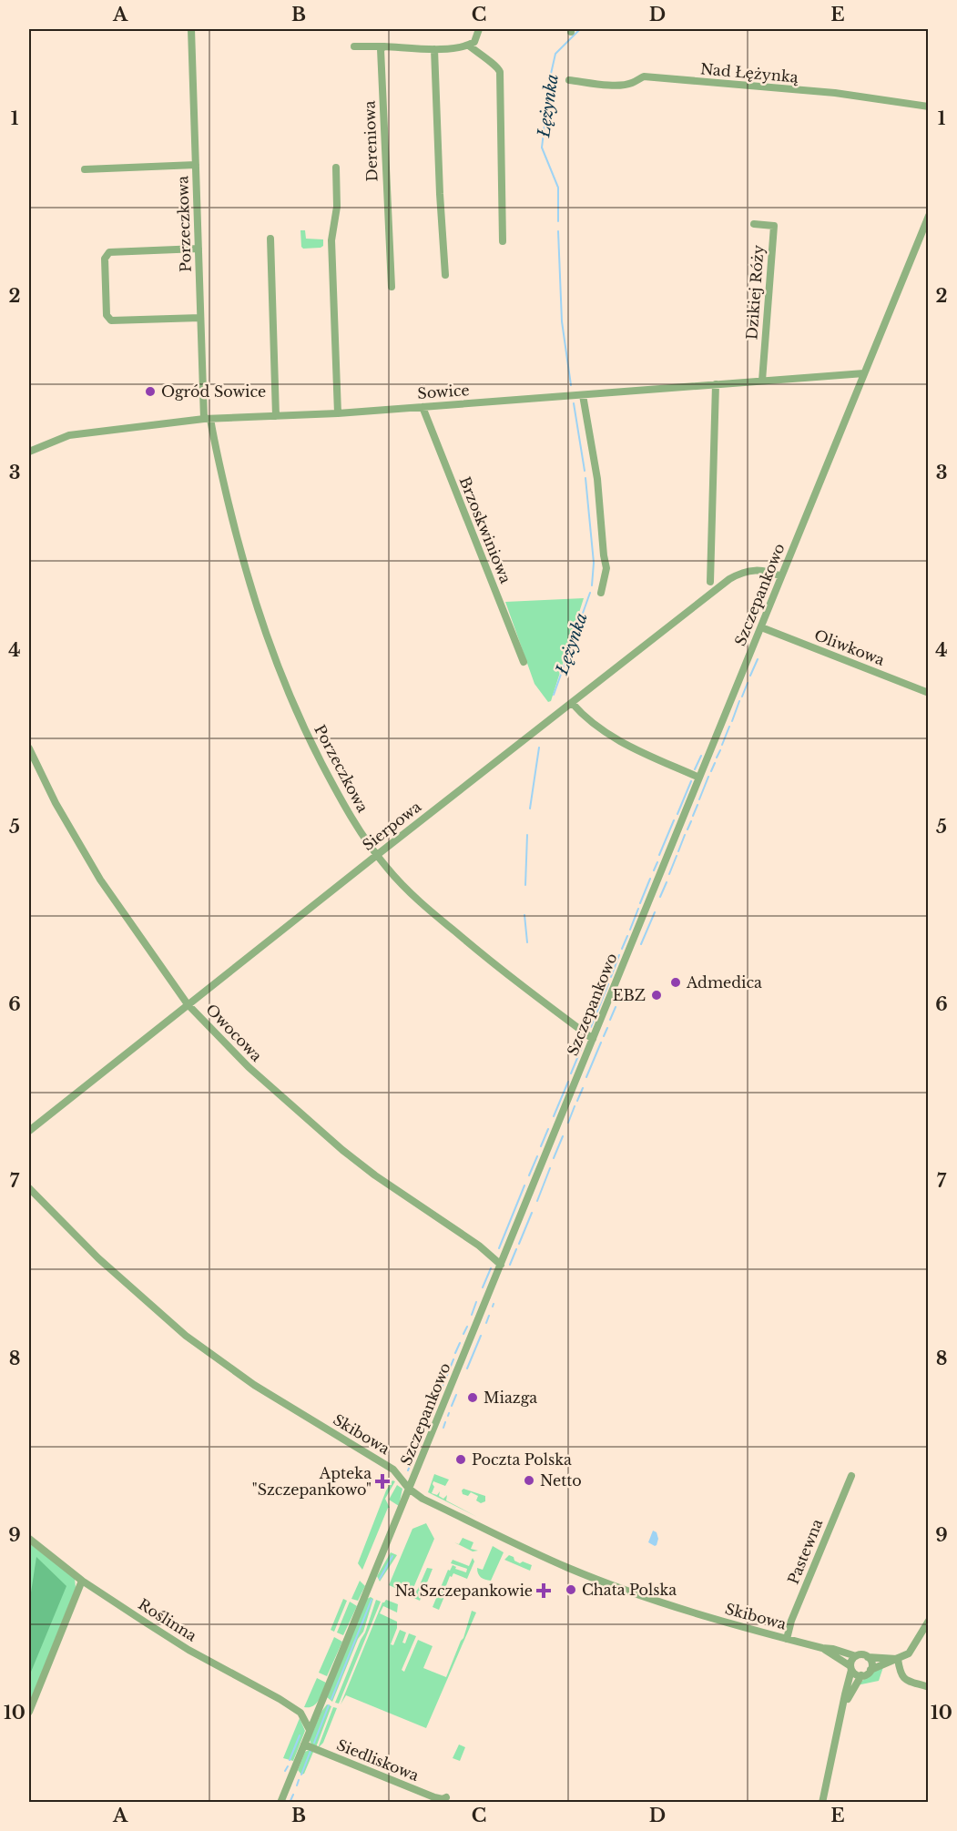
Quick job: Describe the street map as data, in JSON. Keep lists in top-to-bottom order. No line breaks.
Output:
{"streets":{"street":["Nad Łężynką","Dereniowa","Porzeczkowa","Dzikiej Róży","Sowice","Brzoskwiniowa","Szczepankowo","Oliwkowa","Sierpowa","Owocowa","Skibowa","Pastewna","Roślinna","Siedliskowa"]},"crossings":[["Porzeczkowa","Sowice"],["Porzeczkowa","Szczepankowo"],["Porzeczkowa","Sierpowa"],["Dzikiej Róży","Sowice"],["Sowice","Brzoskwiniowa"],["Sowice","Szczepankowo"],["Szczepankowo","Oliwkowa"],["Szczepankowo","Sierpowa"],["Szczepankowo","Owocowa"],["Szczepankowo","Skibowa"],["Szczepankowo","Roślinna"],["Szczepankowo","Siedliskowa"],["Sierpowa","Owocowa"],["Skibowa","Pastewna"]],"water":["Łężynka"],"places":{"other":["Ogród Sowice","Admedica","EBZ","Miazga","Poczta Polska","Netto","Chata Polska"],"health":["Apteka \"Szczepankowo\"","Na Szczepankowie"]},"grid":{"columns":["A","B","C","D","E"],"rows":["1","2","3","4","5","6","7","8","9","10"]}}
